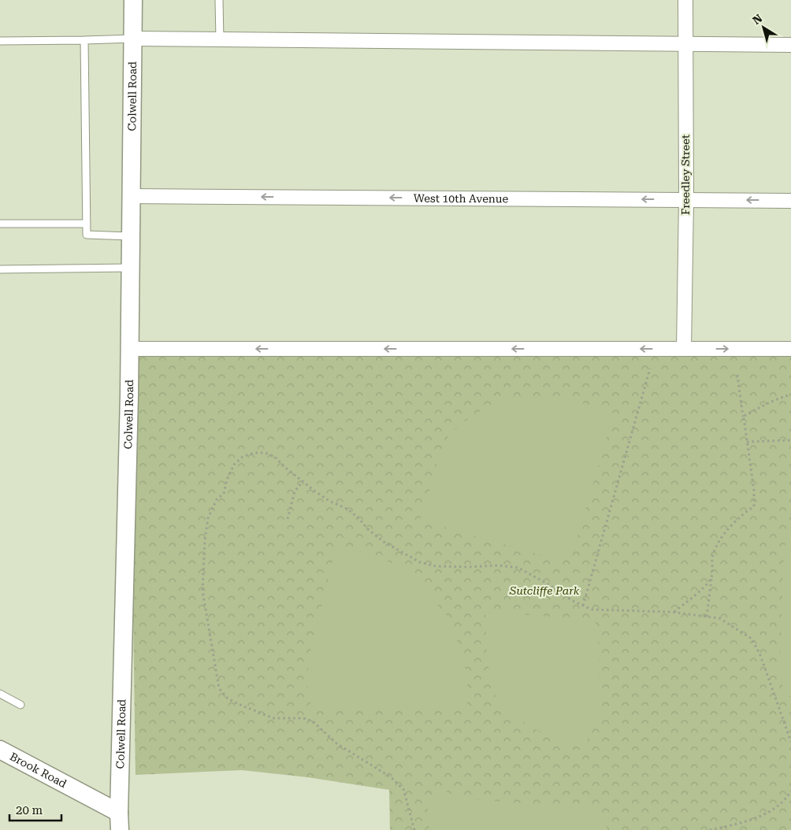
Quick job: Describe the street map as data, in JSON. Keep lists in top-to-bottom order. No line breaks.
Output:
{"streets":{"street":["Colwell Road","Freedley Street","West 10th Avenue","Brook Road"]},"crossings":[["Colwell Road","West 10th Avenue"],["Colwell Road","Brook Road"],["Freedley Street","West 10th Avenue"]],"one_way":["West 10th Avenue"],"parks":["Sutcliffe Park"],"scale_bar":"20 m","north":"top left"}
